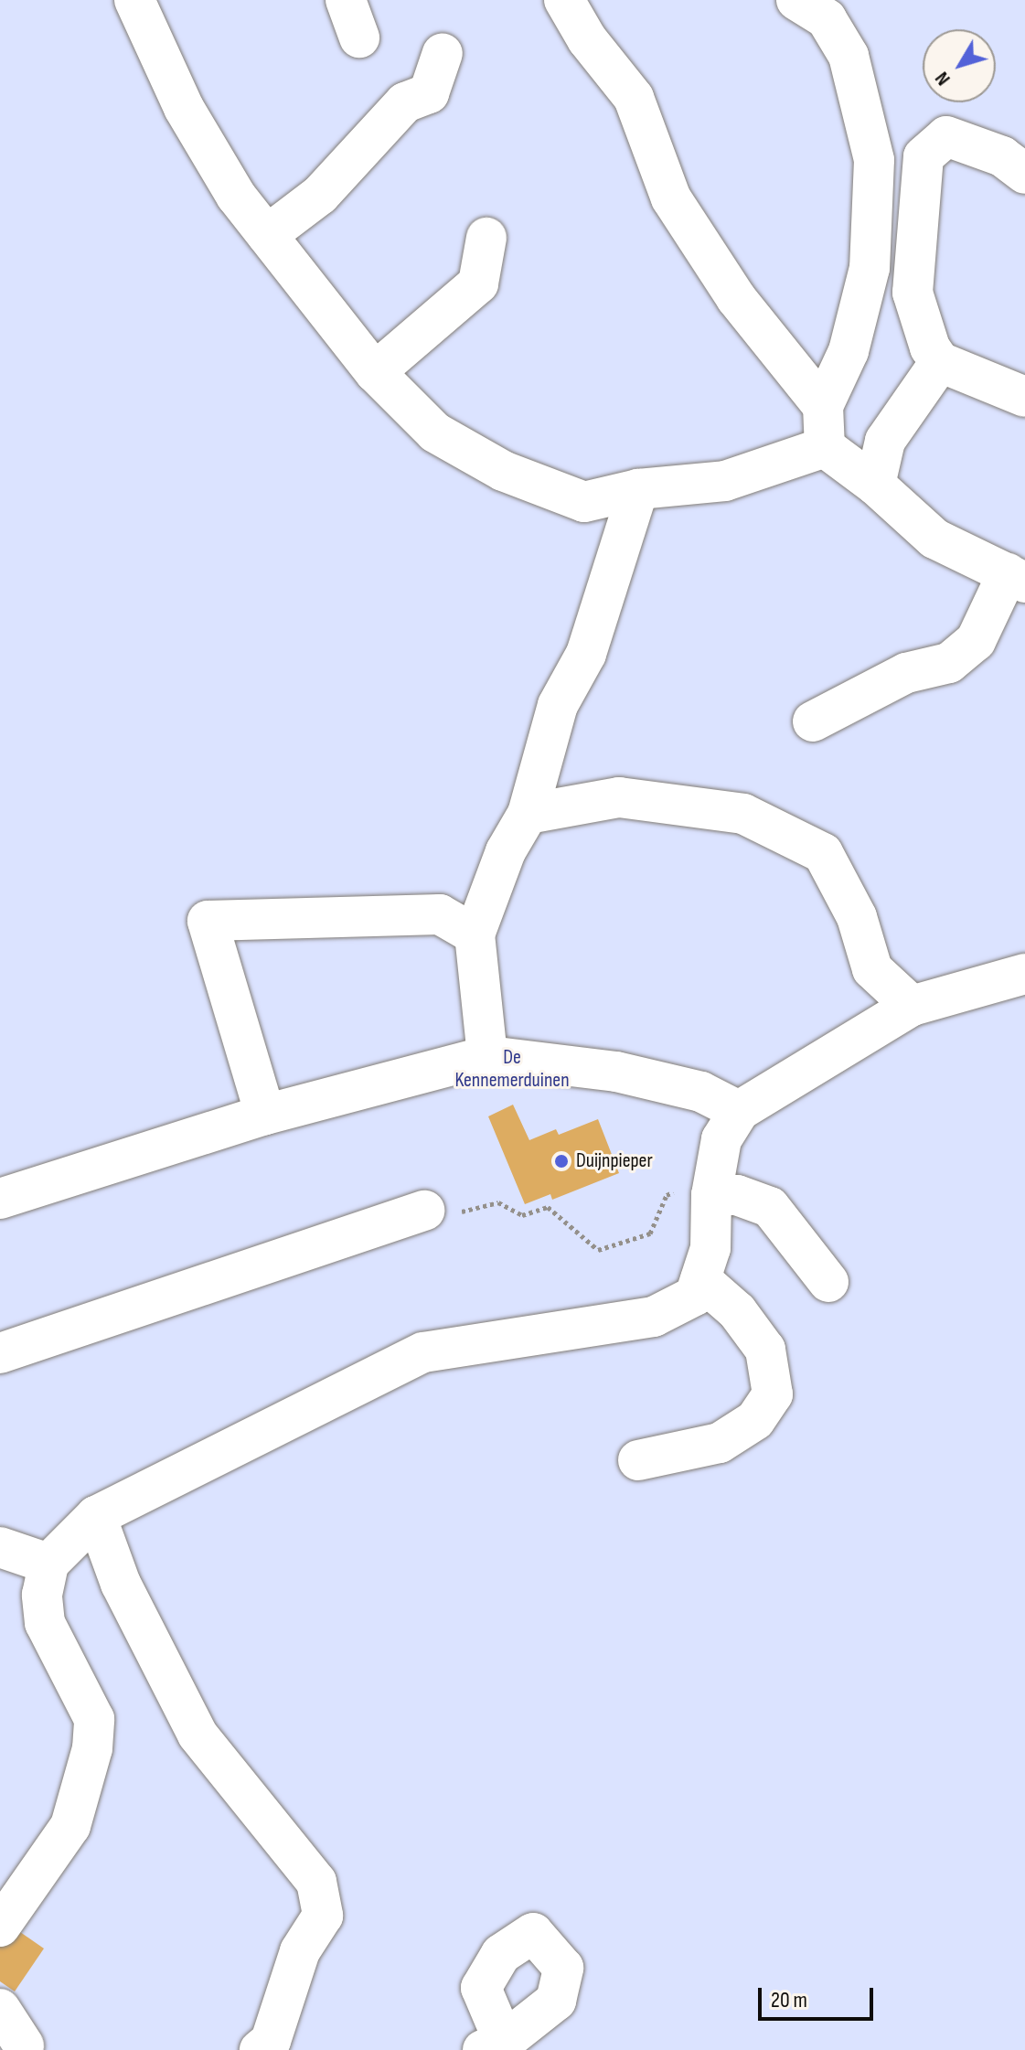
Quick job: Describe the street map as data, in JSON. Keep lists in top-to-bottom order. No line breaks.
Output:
{"parks":["De Kennemerduinen"],"places":["Duijnpieper"],"scale_bar":"20 m","north":"bottom left"}
